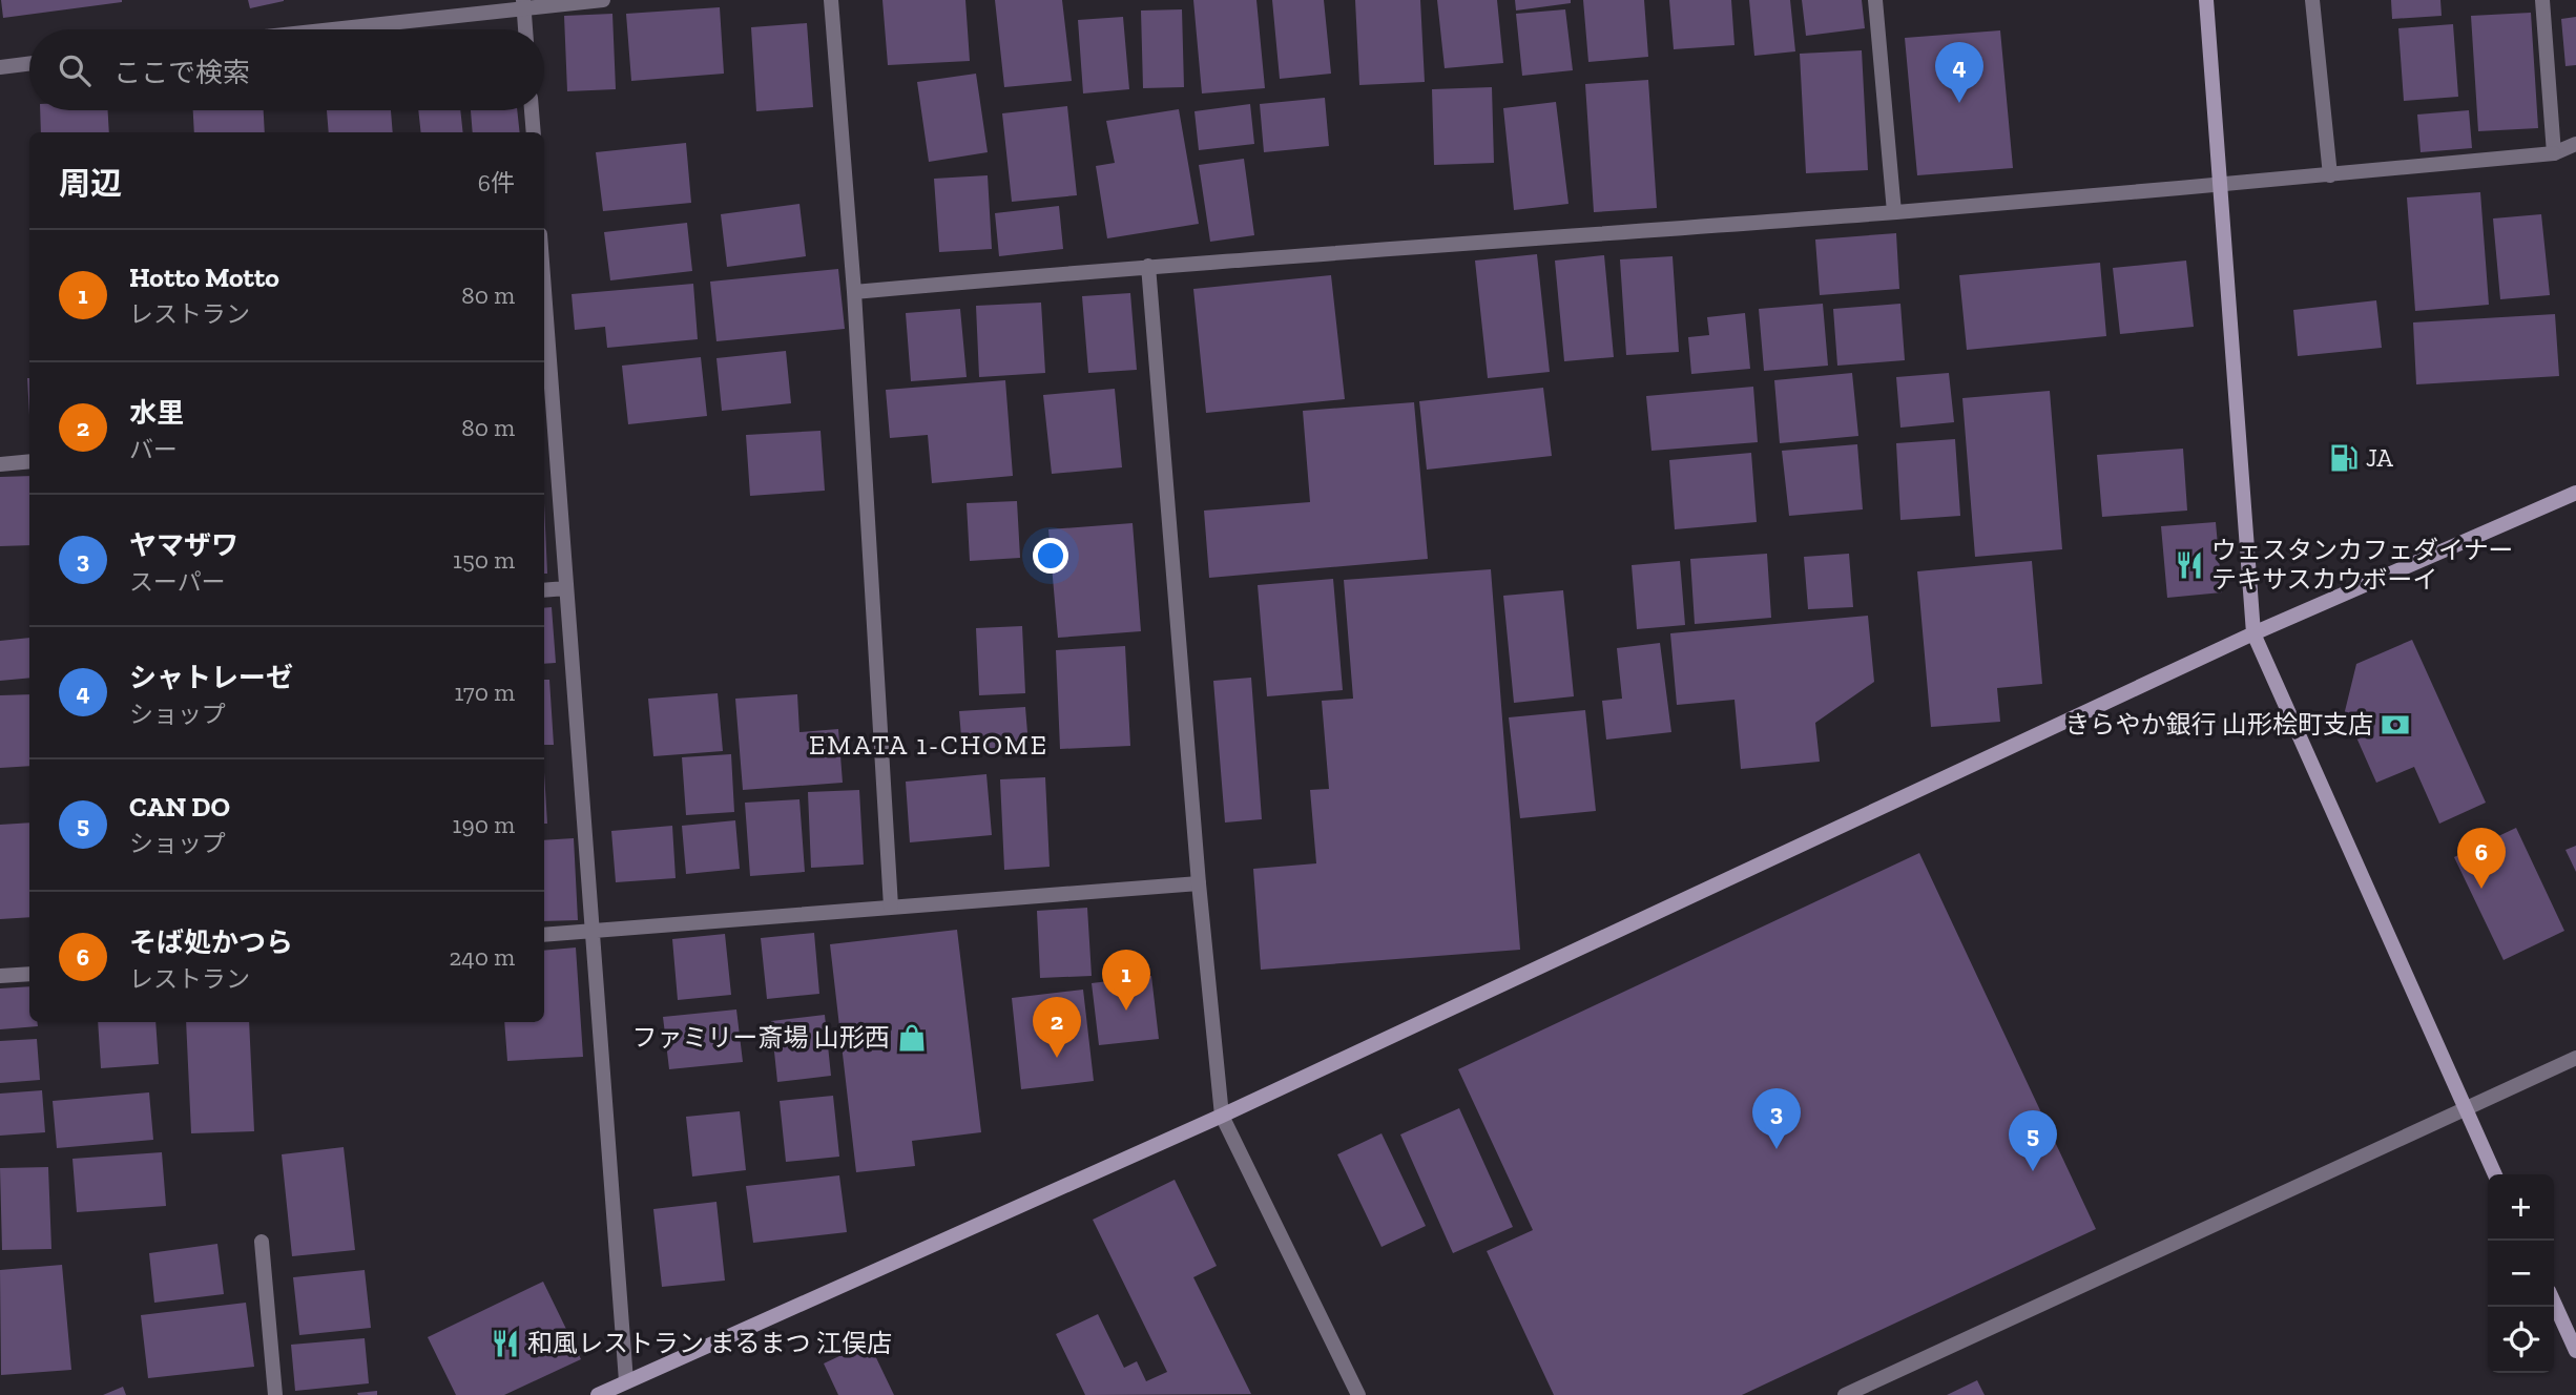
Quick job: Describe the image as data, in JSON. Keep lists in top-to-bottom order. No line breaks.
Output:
{"districts":["EMATA 1-CHOME"],"places":{"fuel station":["JA"],"restaurant":["ウェスタンカフェダイナー テキサスカウボーイ","和風レストラン まるまつ 江俣店"],"bank":["きらやか銀行 山形桧町支店"],"shop":["ファミリー斎場 山形西"]},"page":{"search":"ここで検索","pins":["4","6","1","2","3","5"],"heading":["周辺","6件"],"list":[{"mark":"1","name":"Hotto Motto","note":"レストラン","value":"80 m"},{"mark":"2","name":"水里","note":"バー","value":"80 m"},{"mark":"3","name":"ヤマザワ","note":"スーパー","value":"150 m"},{"mark":"4","name":"シャトレーゼ","note":"ショップ","value":"170 m"},{"mark":"5","name":"CAN DO","note":"ショップ","value":"190 m"},{"mark":"6","name":"そば処かつら","note":"レストラン","value":"240 m"}],"map_buttons":["+","−"]}}
